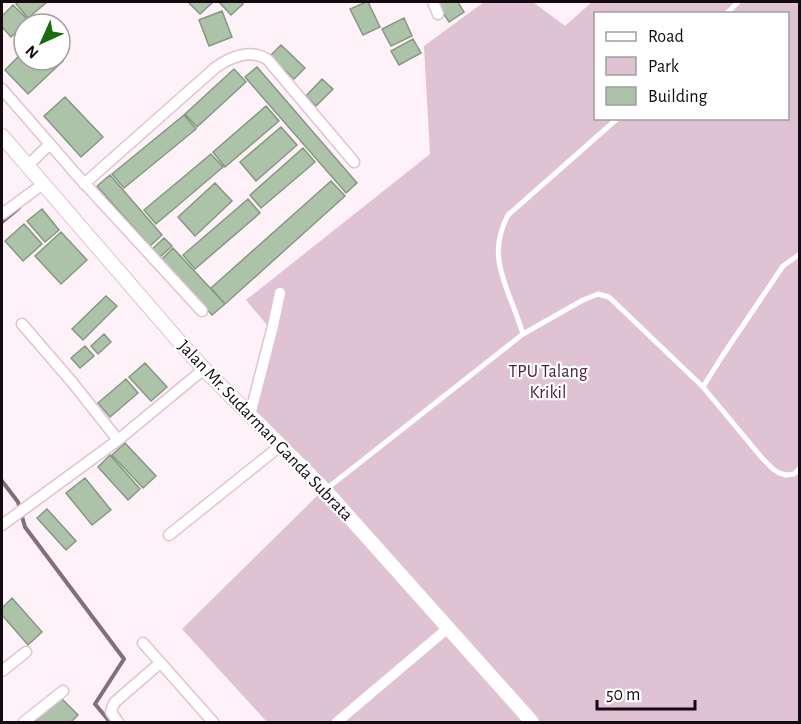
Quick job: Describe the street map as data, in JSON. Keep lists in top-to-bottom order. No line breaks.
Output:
{"streets":{"street":["Jalan Mr. Sudarman Ganda Subrata"]},"parks":["TPU Talang Krikil"],"legend":["Road","Park","Building"],"scale_bar":"50 m","north":"bottom left"}
